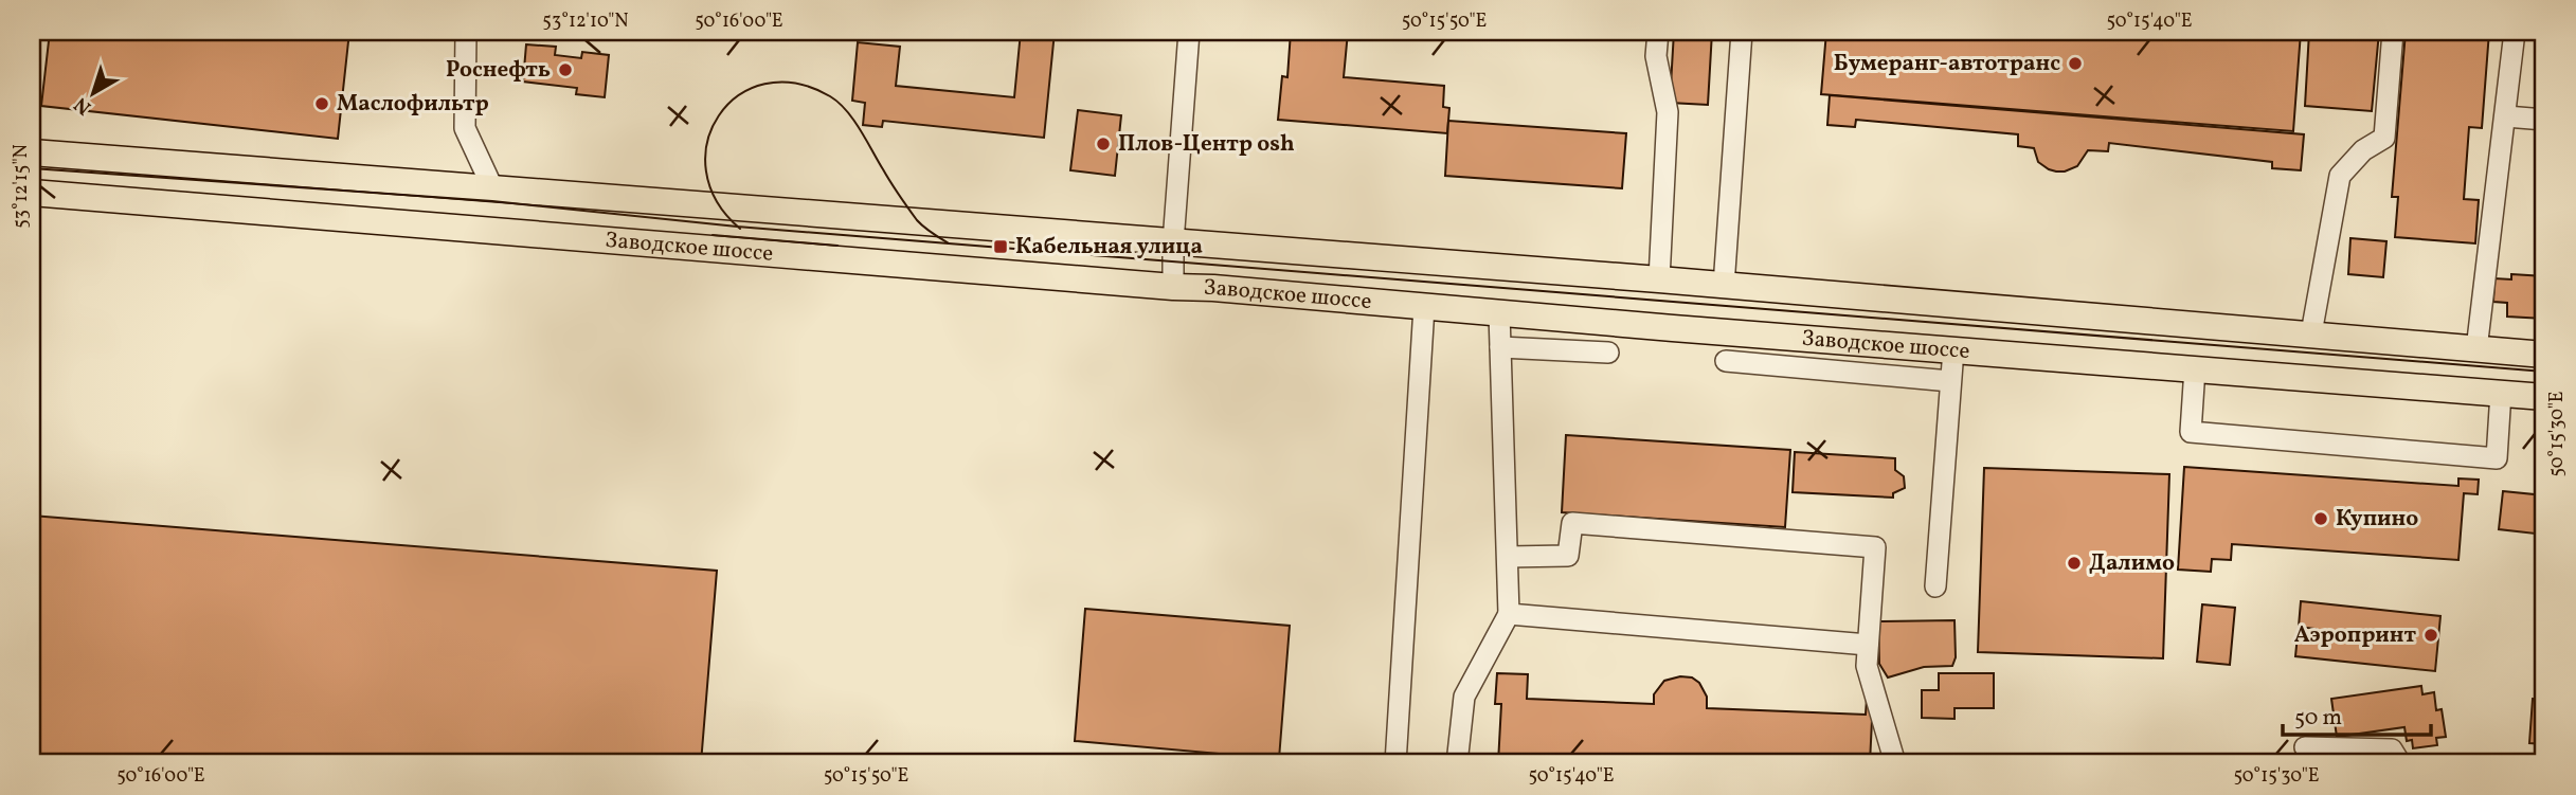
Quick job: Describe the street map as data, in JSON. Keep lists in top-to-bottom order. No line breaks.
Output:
{"streets":{"main road":["Заводское шоссе"]},"places":{"other":["Бумеранг-автотранс","Роснефть","Маслофильтр","Плов-Центр osh","Купино","Далимо","Аэропринт"],"transit":["Кабельная улица"]},"scale_bar":"50 m","north":"bottom left","coordinates":["53°12'10\"N","50°16'00\"E","50°15'50\"E","50°15'40\"E","53°12'15\"N","50°15'30\"E"]}
